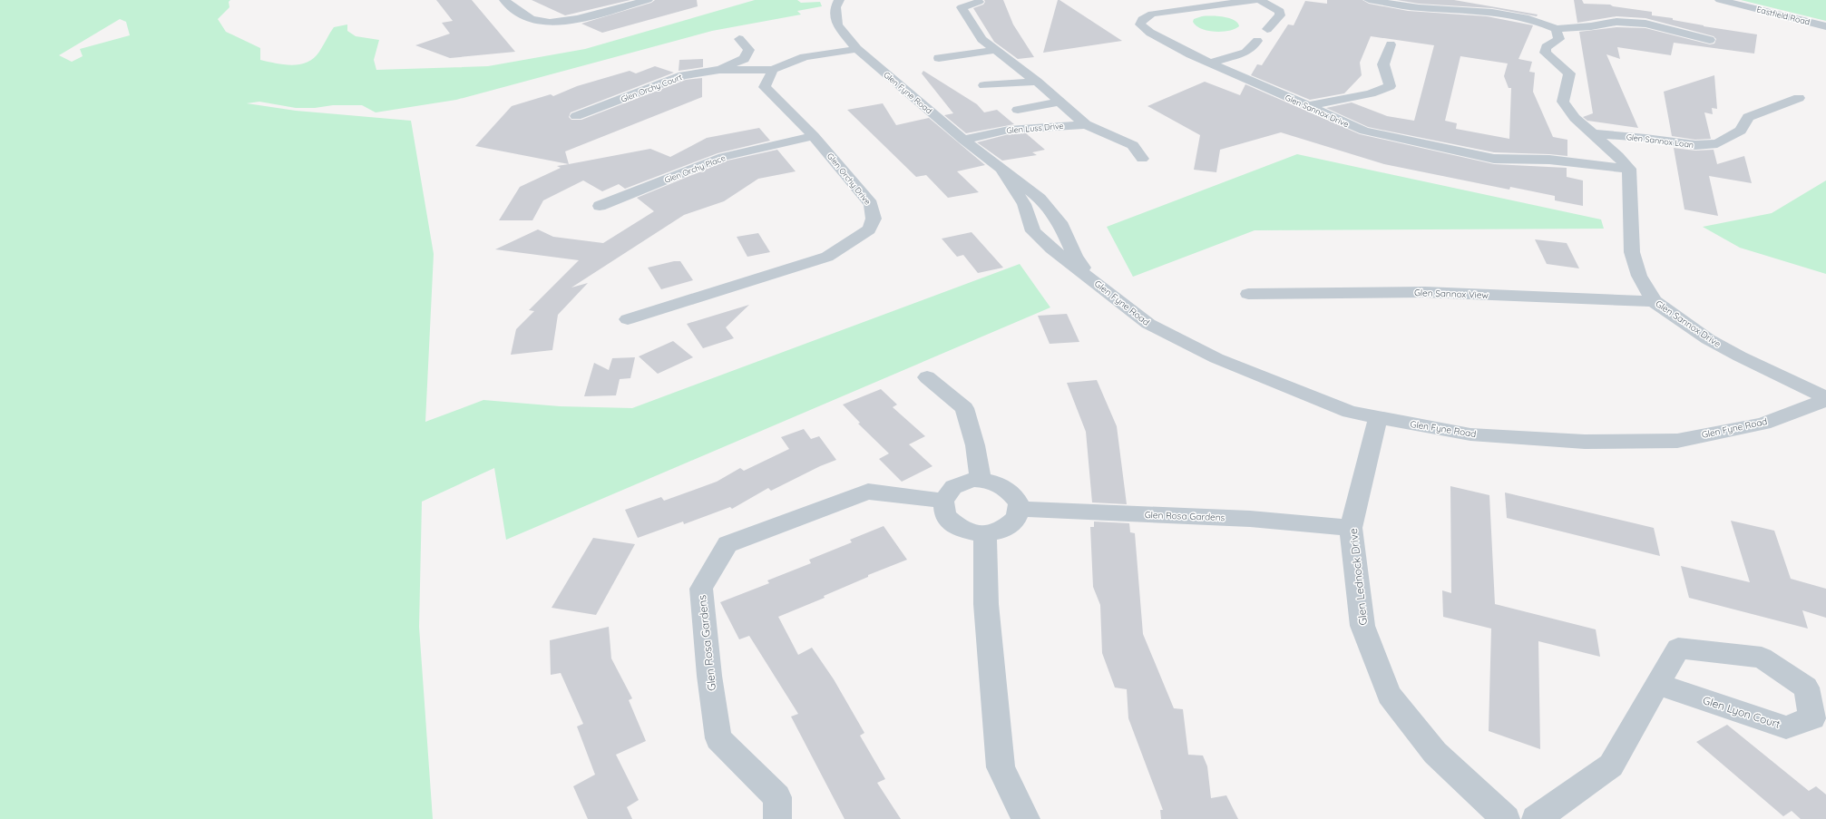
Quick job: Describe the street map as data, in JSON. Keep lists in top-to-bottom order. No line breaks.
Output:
{"streets":{"street":["Eastfield Road","Glen Orchy Court","Glen Fyne Road","Glen Sannox Drive","Glen Luss Drive","Glen Sannox Loan","Glen Orchy Place","Glen Orchy Drive","Glen Sannox View","Glen Rosa Gardens","Glen Lednock Drive","Glen Lyon Court"]},"crossings":[["Glen Orchy Court","Glen Orchy Drive"],["Glen Fyne Road","Glen Sannox Drive"],["Glen Fyne Road","Glen Luss Drive"],["Glen Fyne Road","Glen Lednock Drive"],["Glen Sannox Drive","Glen Sannox View"],["Glen Orchy Place","Glen Orchy Drive"],["Glen Rosa Gardens","Glen Lednock Drive"]]}
